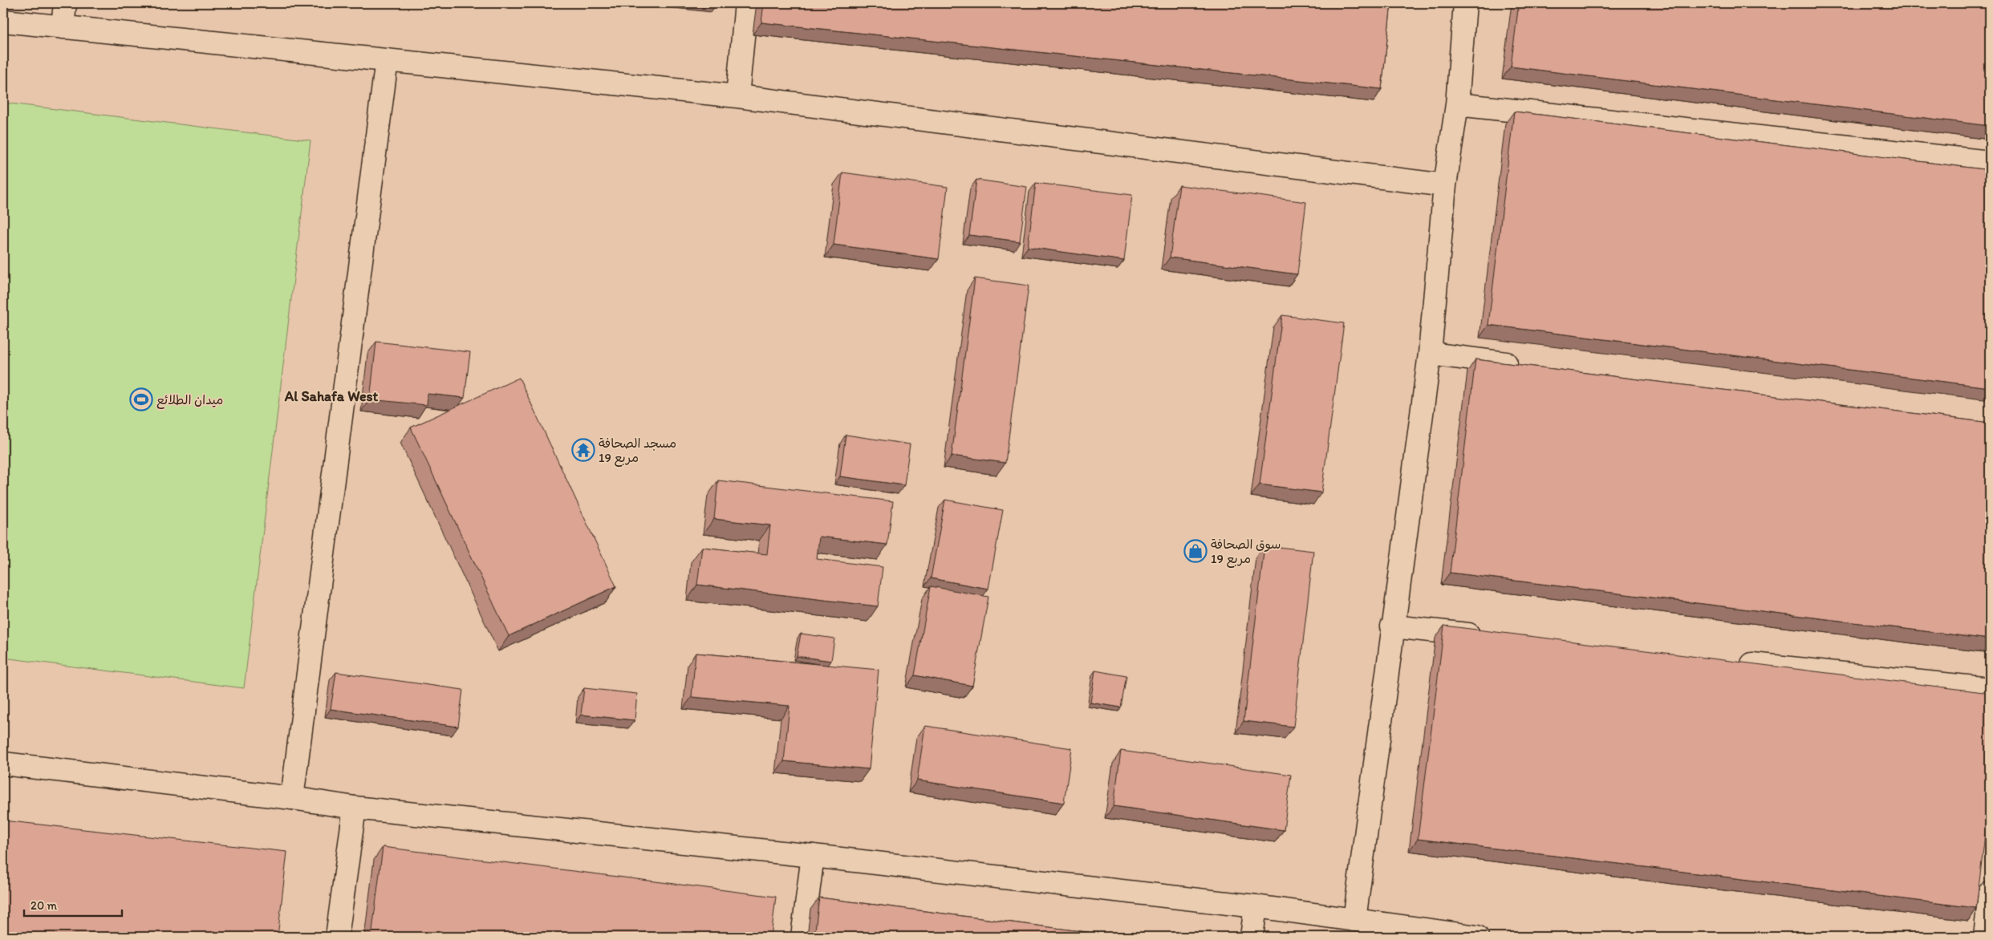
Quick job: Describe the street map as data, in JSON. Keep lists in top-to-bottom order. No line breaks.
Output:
{"districts":["Al Sahafa West"],"places":{"sports":["ميدان الطلائع"],"temple":["مسجد الصحافة مربع 19"],"shop":["سوق الصحافة مربع 19"]},"scale_bar":"20 m"}
